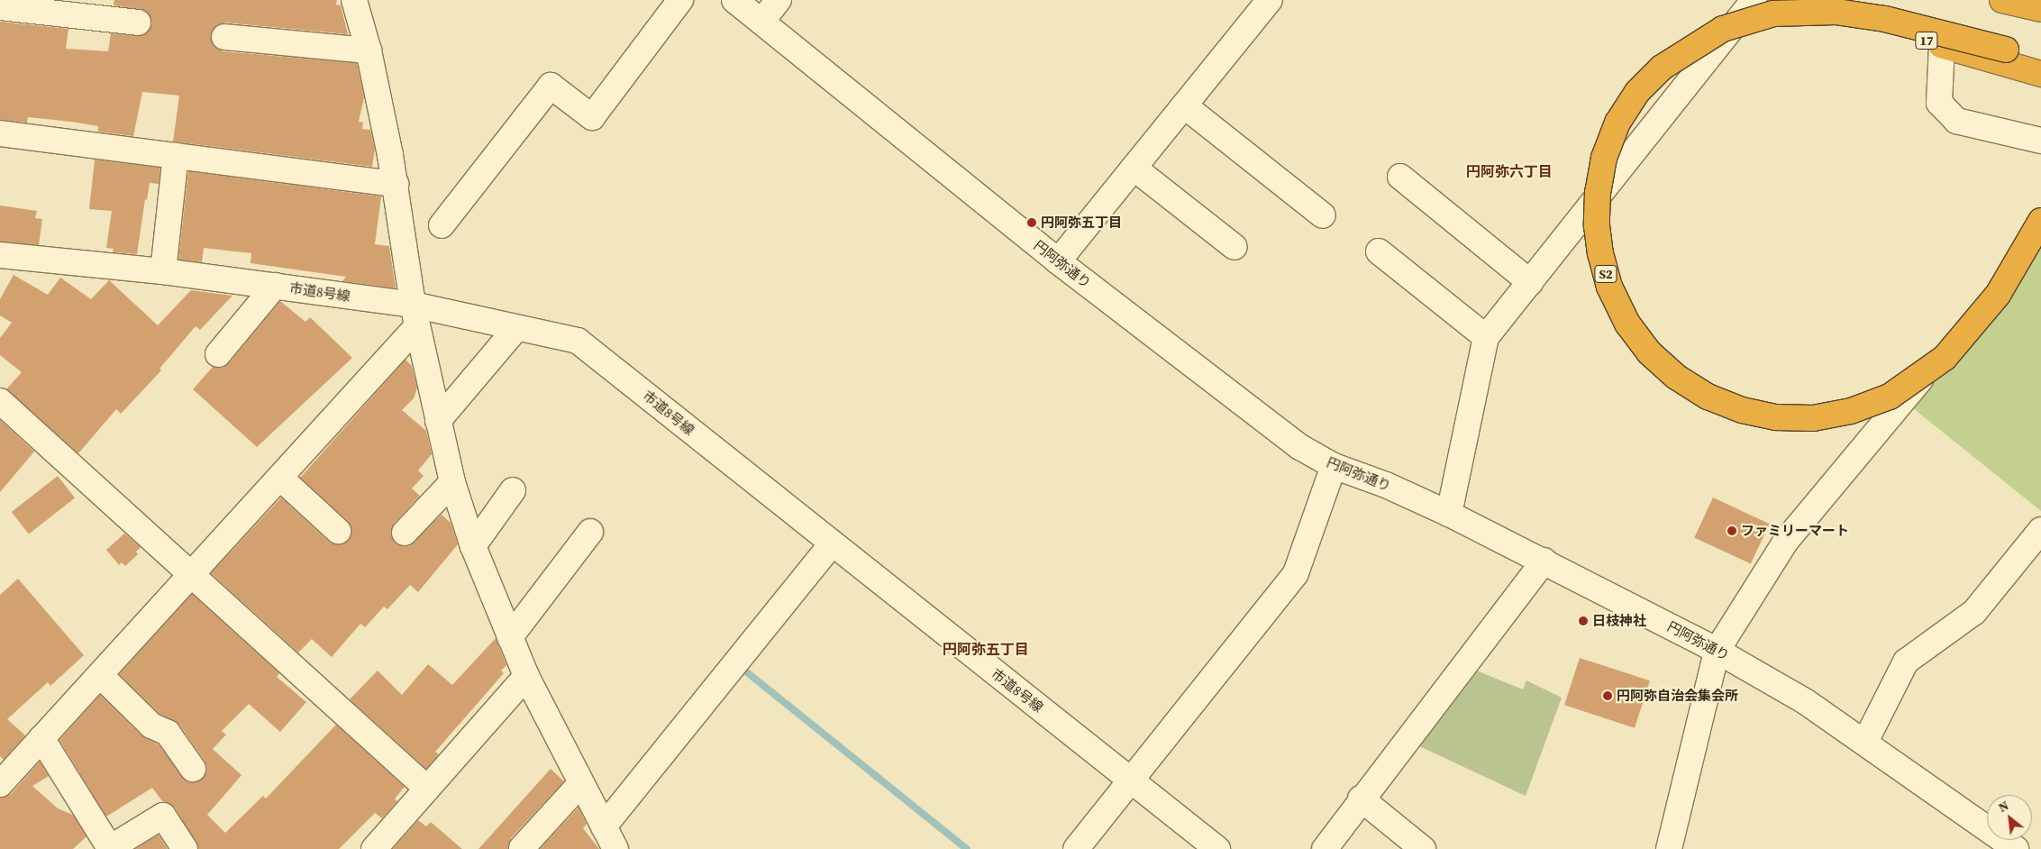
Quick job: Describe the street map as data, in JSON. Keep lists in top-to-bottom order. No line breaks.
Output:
{"streets":{"highway":["17","S2"],"street":["円阿弥通り","市道8号線"]},"districts":["円阿弥六丁目","円阿弥五丁目"],"places":["円阿弥五丁目","ファミリーマート","日枝神社","円阿弥自治会集会所"],"north":"top left"}
